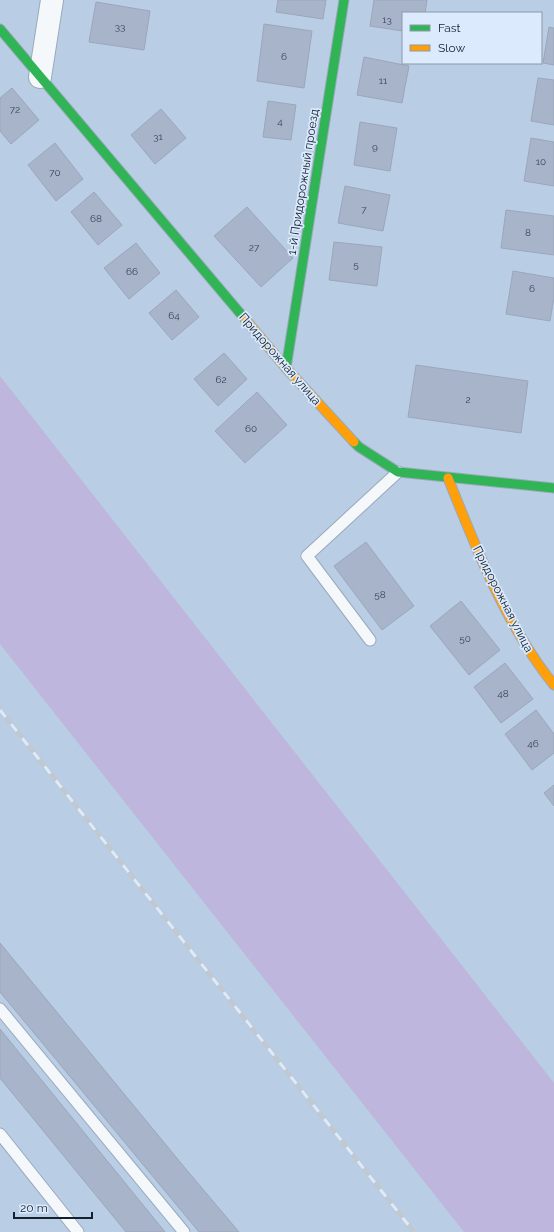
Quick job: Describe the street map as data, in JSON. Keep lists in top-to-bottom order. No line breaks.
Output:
{"streets":{"street":["1-й Придорожный проезд","Придорожная улица"]},"crossings":[["1-й Придорожный проезд","Придорожная улица"]],"house_numbers":["13","33","6","11","72","4","31","9","10","70","7","68","8","27","5","66","6","64","62","2","60","58","50","48","46"],"legend":["Fast","Slow"],"scale_bar":"20 m"}
